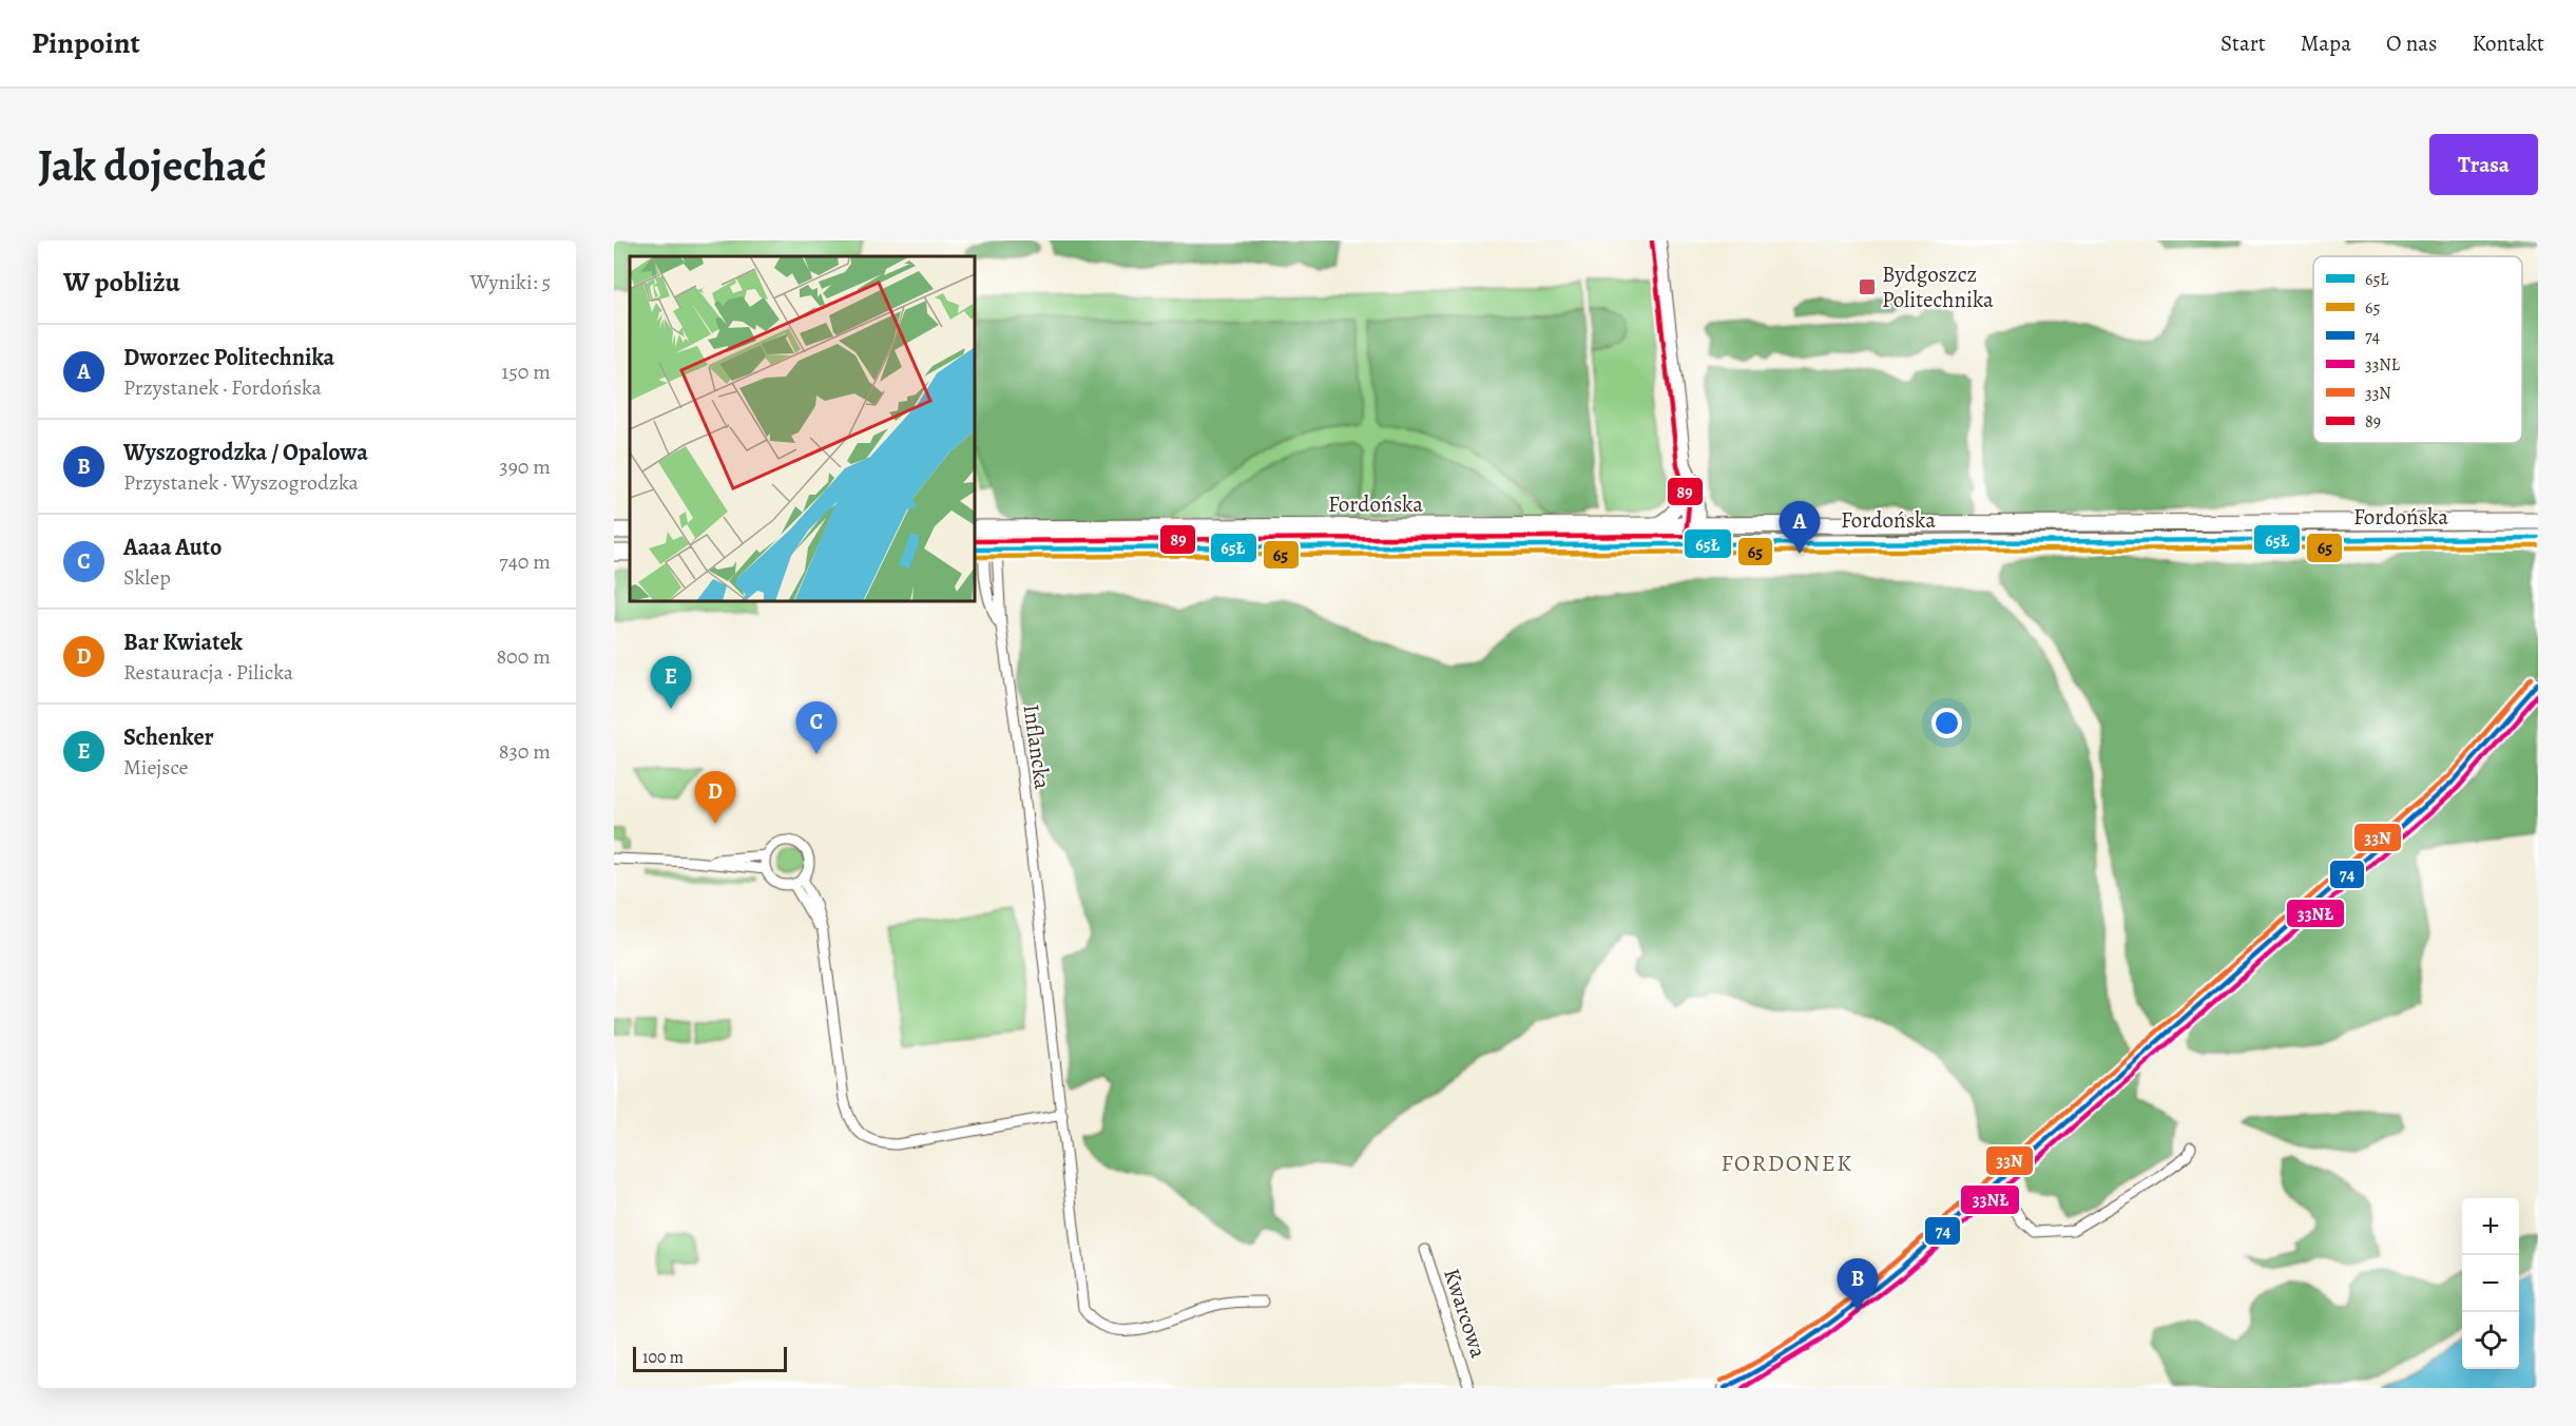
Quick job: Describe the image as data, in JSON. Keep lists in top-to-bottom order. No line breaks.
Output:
{"streets":{"main road":["Fordońska"],"street":["Inflancka","Kwarcowa"]},"crossings":[["Fordońska","Inflancka"]],"districts":["FORDONEK"],"places":{"transit":["Bydgoszcz Politechnika"]},"lines":["transit line 89","transit line 65Ł","transit line 65","transit line 33N","transit line 74","transit line 33NŁ"],"legend":["65Ł","65","74","33NŁ","33N","89"],"scale_bar":"100 m","page":{"header":"Pinpoint","nav":["Start","Mapa","O nas","Kontakt"],"buttons":"Trasa","title":"Jak dojechać","heading":["W pobliżu","Wyniki: 5"],"list":[{"mark":"A","name":"Dworzec Politechnika","note":"Przystanek · Fordońska","value":"150 m"},{"mark":"B","name":"Wyszogrodzka / Opalowa","note":"Przystanek · Wyszogrodzka","value":"390 m"},{"mark":"C","name":"Aaaa Auto","note":"Sklep","value":"740 m"},{"mark":"D","name":"Bar Kwiatek","note":"Restauracja · Pilicka","value":"800 m"},{"mark":"E","name":"Schenker","note":"Miejsce","value":"830 m"}],"pins":["A","E","C","D","B"],"map_buttons":["+","−"],"scale":"100 m"}}
